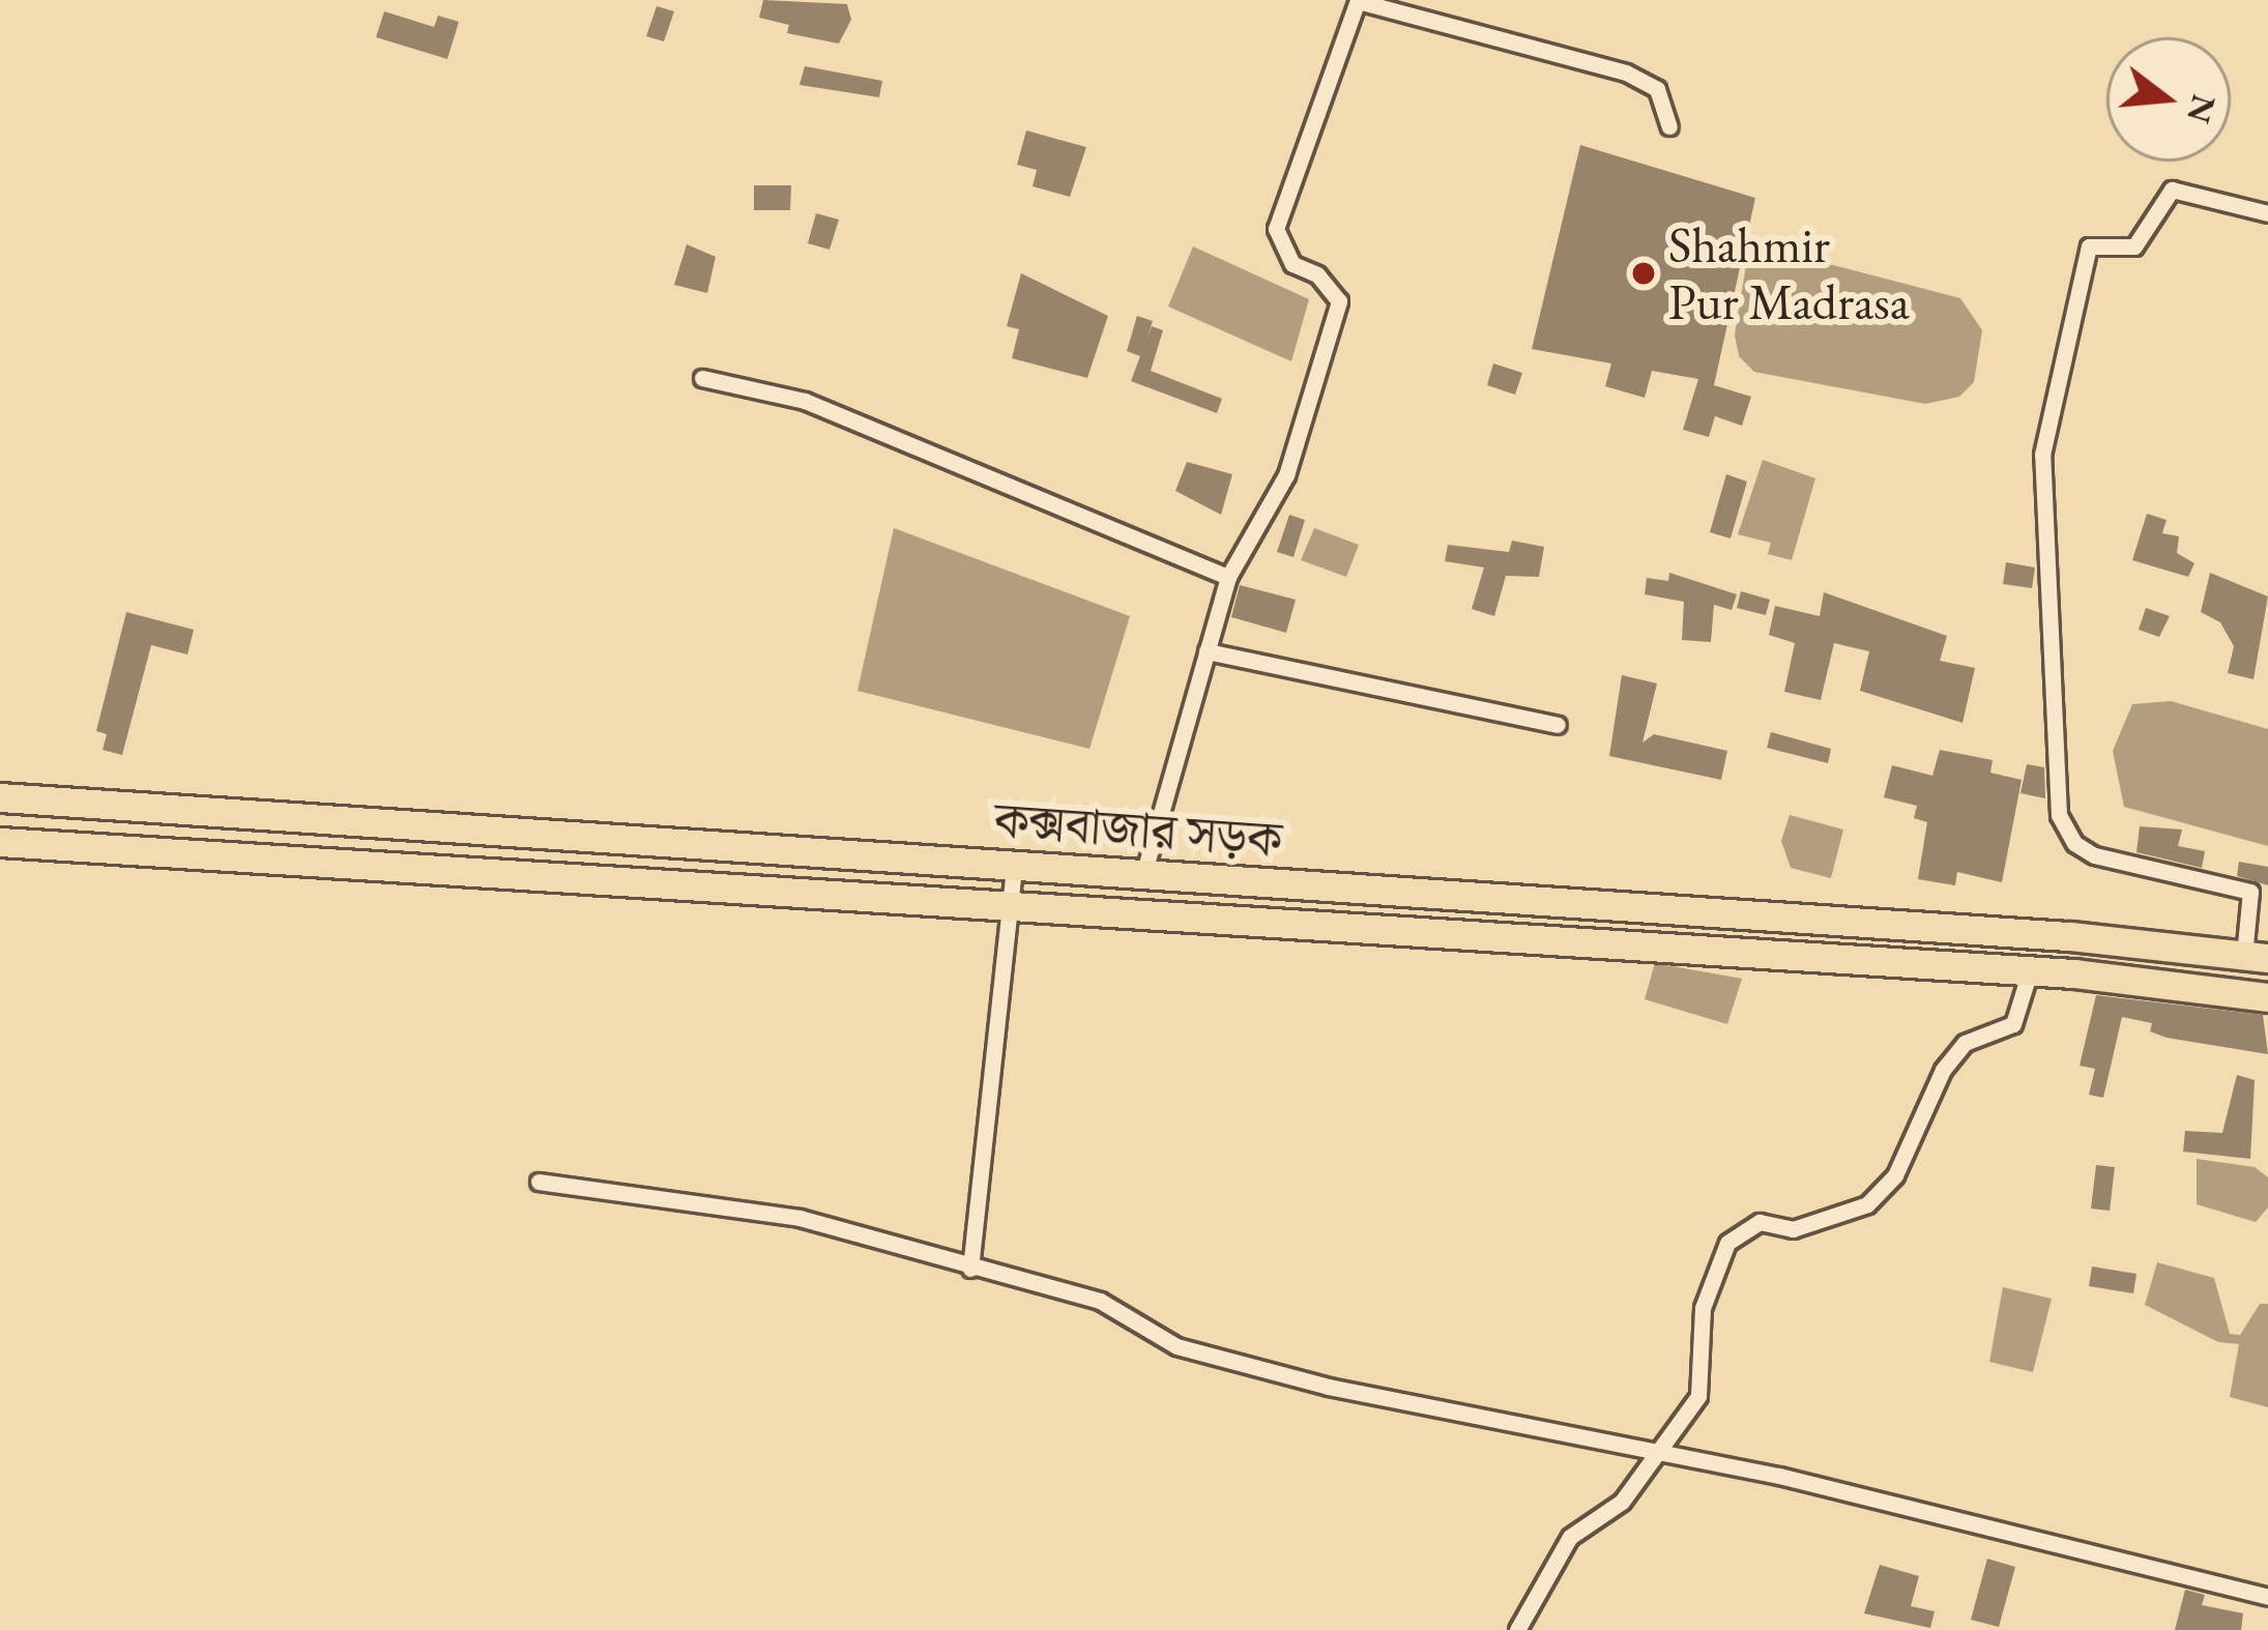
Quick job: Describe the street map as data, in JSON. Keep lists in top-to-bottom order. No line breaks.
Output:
{"streets":{"highway":["কক্সবাজার সড়ক"]},"places":["Shahmir Pur Madrasa"],"north":"right"}
